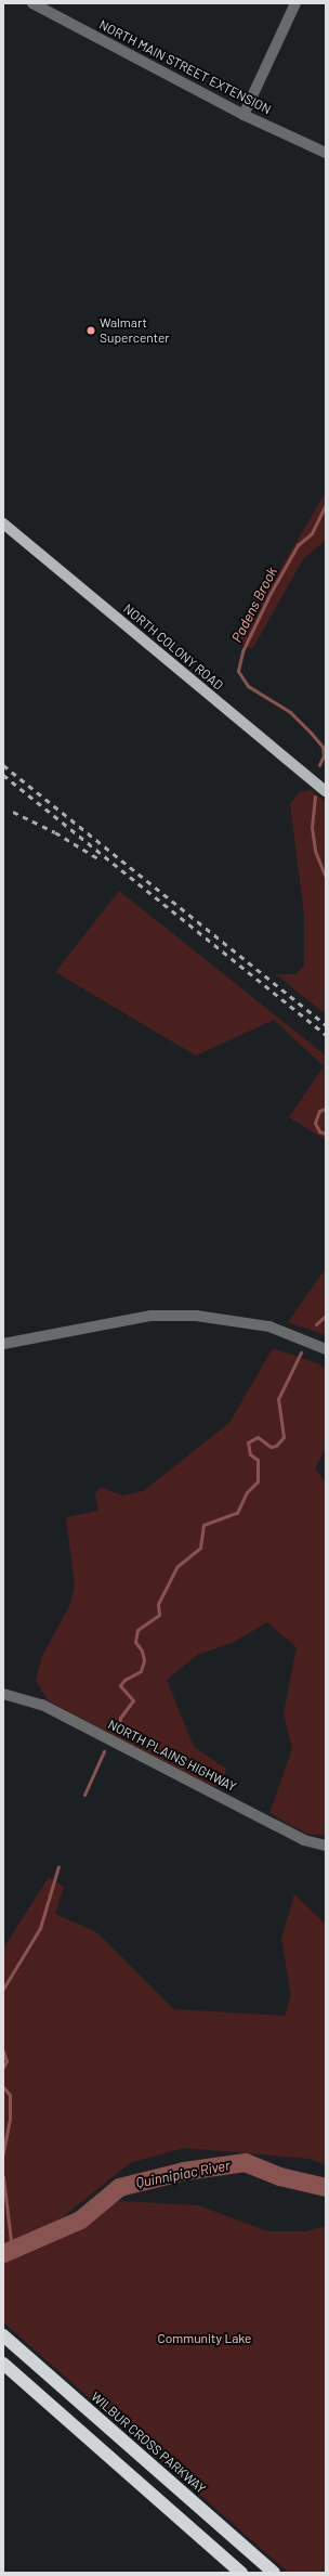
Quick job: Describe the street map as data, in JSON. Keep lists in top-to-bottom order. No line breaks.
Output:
{"streets":{"highway":["WILBUR CROSS PARKWAY"],"main road":["NORTH COLONY ROAD"],"street":["NORTH MAIN STREET EXTENSION","NORTH PLAINS HIGHWAY"]},"water":["Padens Brook","Quinnipiac River"],"parks":["Community Lake"],"places":["Walmart Supercenter"]}
